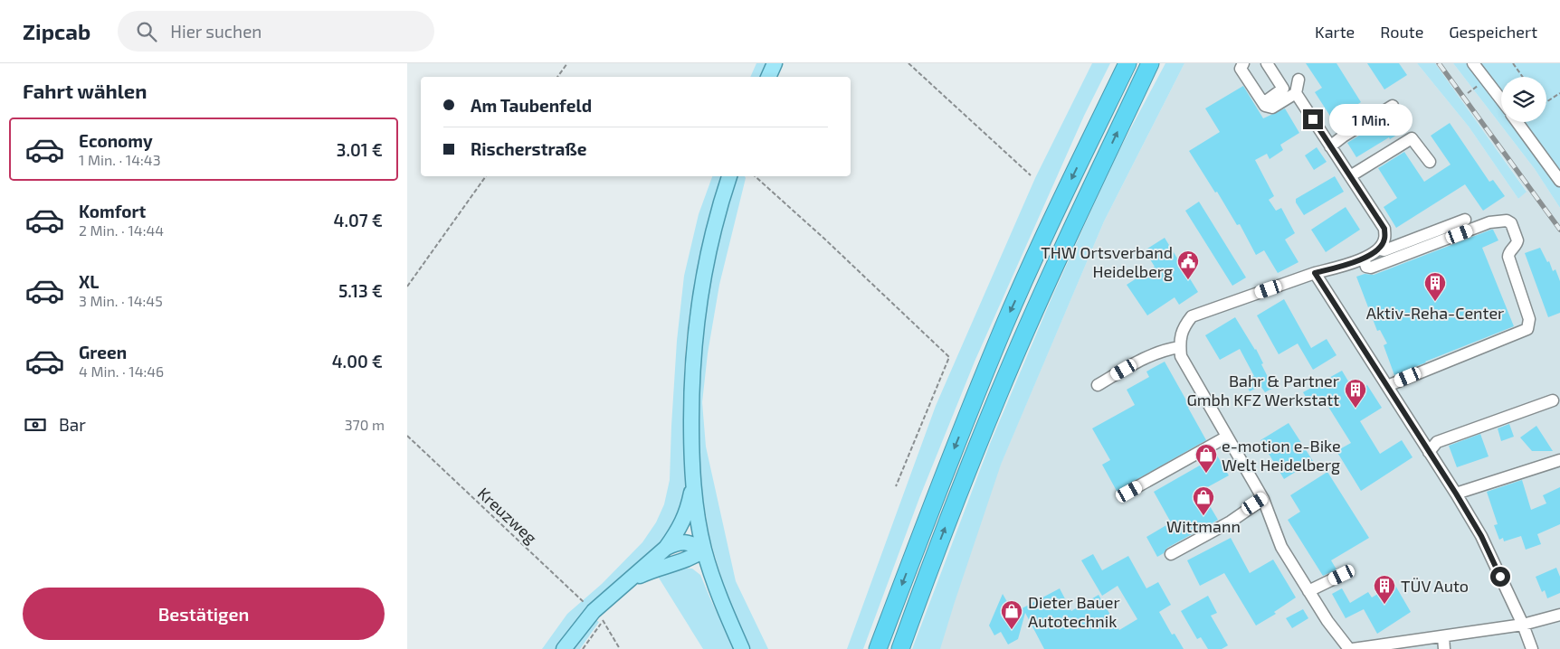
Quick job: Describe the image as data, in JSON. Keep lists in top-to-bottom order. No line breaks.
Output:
{"streets":{"path":["Kreuzweg"]},"places":{"public building":["THW Ortsverband Heidelberg"],"building":["Aktiv-Reha-Center","Bahr & Partner Gmbh KFZ Werkstatt","TÜV Auto"],"shop":["e-motion e-Bike Welt Heidelberg","Wittmann","Dieter Bauer Autotechnik"]},"page":{"header":"Zipcab","search":"Hier suchen","nav":["Karte","Route","Gespeichert"],"heading":"Fahrt wählen","banner":["Am Taubenfeld","Rischerstraße"],"bubble":"1 Min.","list":[{"name":"Economy","note":"1 Min. · 14:43","value":"3.01 €"},{"name":"Komfort","note":"2 Min. · 14:44","value":"4.07 €"},{"name":"XL","note":"3 Min. · 14:45","value":"5.13 €"},{"name":"Green","note":"4 Min. · 14:46","value":"4.00 €"}],"pay":["Bar","370 m"],"buttons":"Bestätigen"}}
